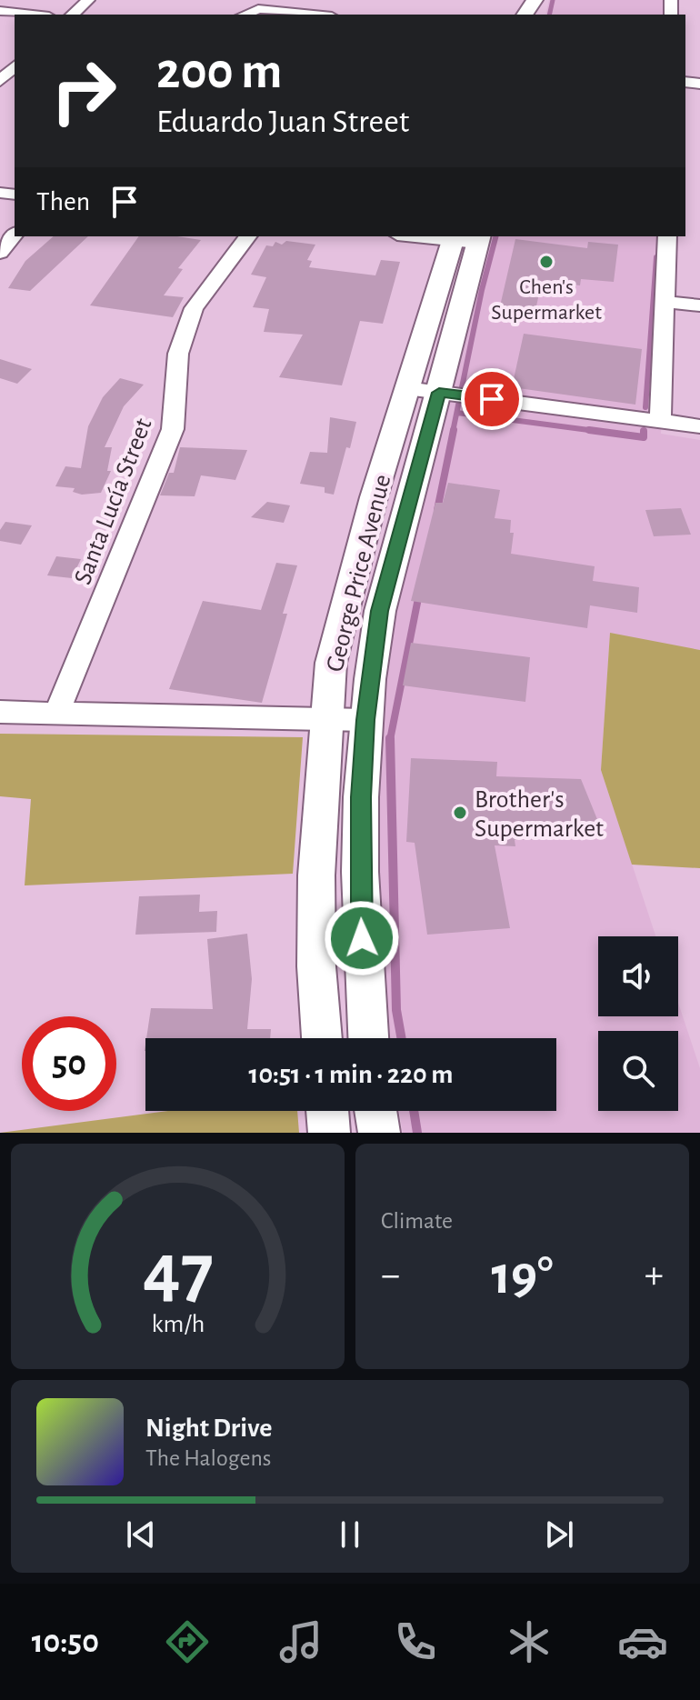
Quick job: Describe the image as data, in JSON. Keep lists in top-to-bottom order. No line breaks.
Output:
{"streets":{"main road":["George Price Avenue"],"street":["Santa Lucía Street"]},"places":["Chen's Supermarket","Brother's Supermarket"],"page":{"turn":["200 m","Eduardo Juan Street"],"then":"Then","limit":"50","trip":"10:51 · 1 min · 220 m","tile":"Climate","heat":["−","19°","+"],"song":["Night Drive","The Halogens"],"tabs":"10:50","gauge":["47","km/h"]}}
